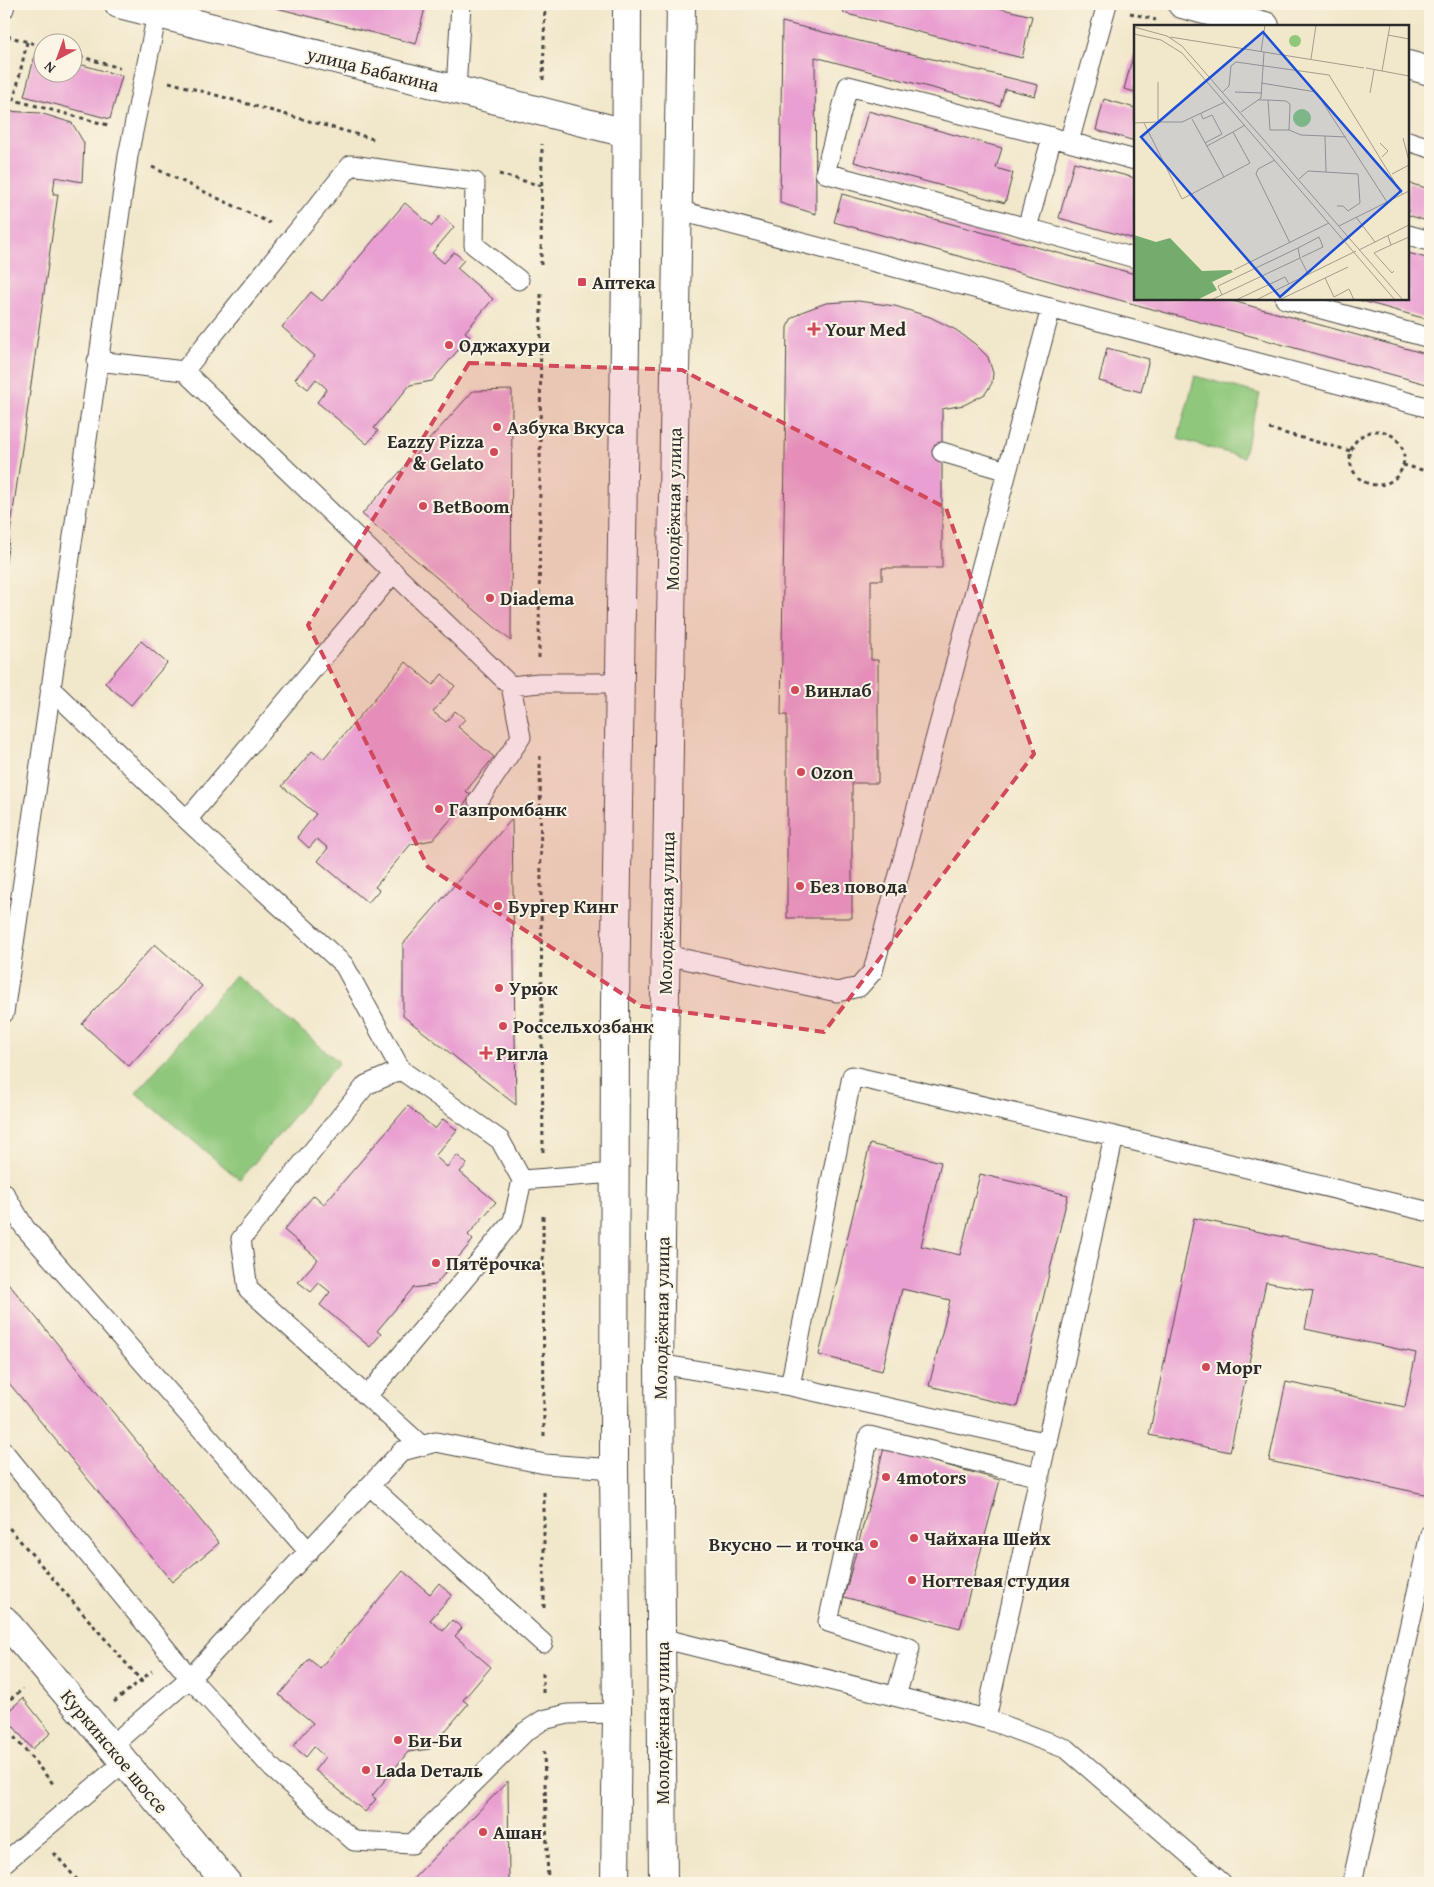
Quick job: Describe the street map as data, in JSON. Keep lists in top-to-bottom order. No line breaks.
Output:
{"streets":{"main road":["улица Бабакина","Молодёжная улица","Куркинское шоссе"]},"places":{"transit":["Аптека"],"health":["Your Med","Ригла"],"other":["Оджахури","Азбука Вкуса","Eazzy Pizza & Gelato","BetBoom","Diadema","Винлаб","Ozon","Газпромбанк","Без повода","Бургер Кинг","Урюк","Россельхозбанк","Пятёрочка","Морг","4motors","Чайхана Шейх","Вкусно — и точка","Ногтевая студия","Би-Би","Lada Dеталь","Ашан"]},"north":"bottom left"}
